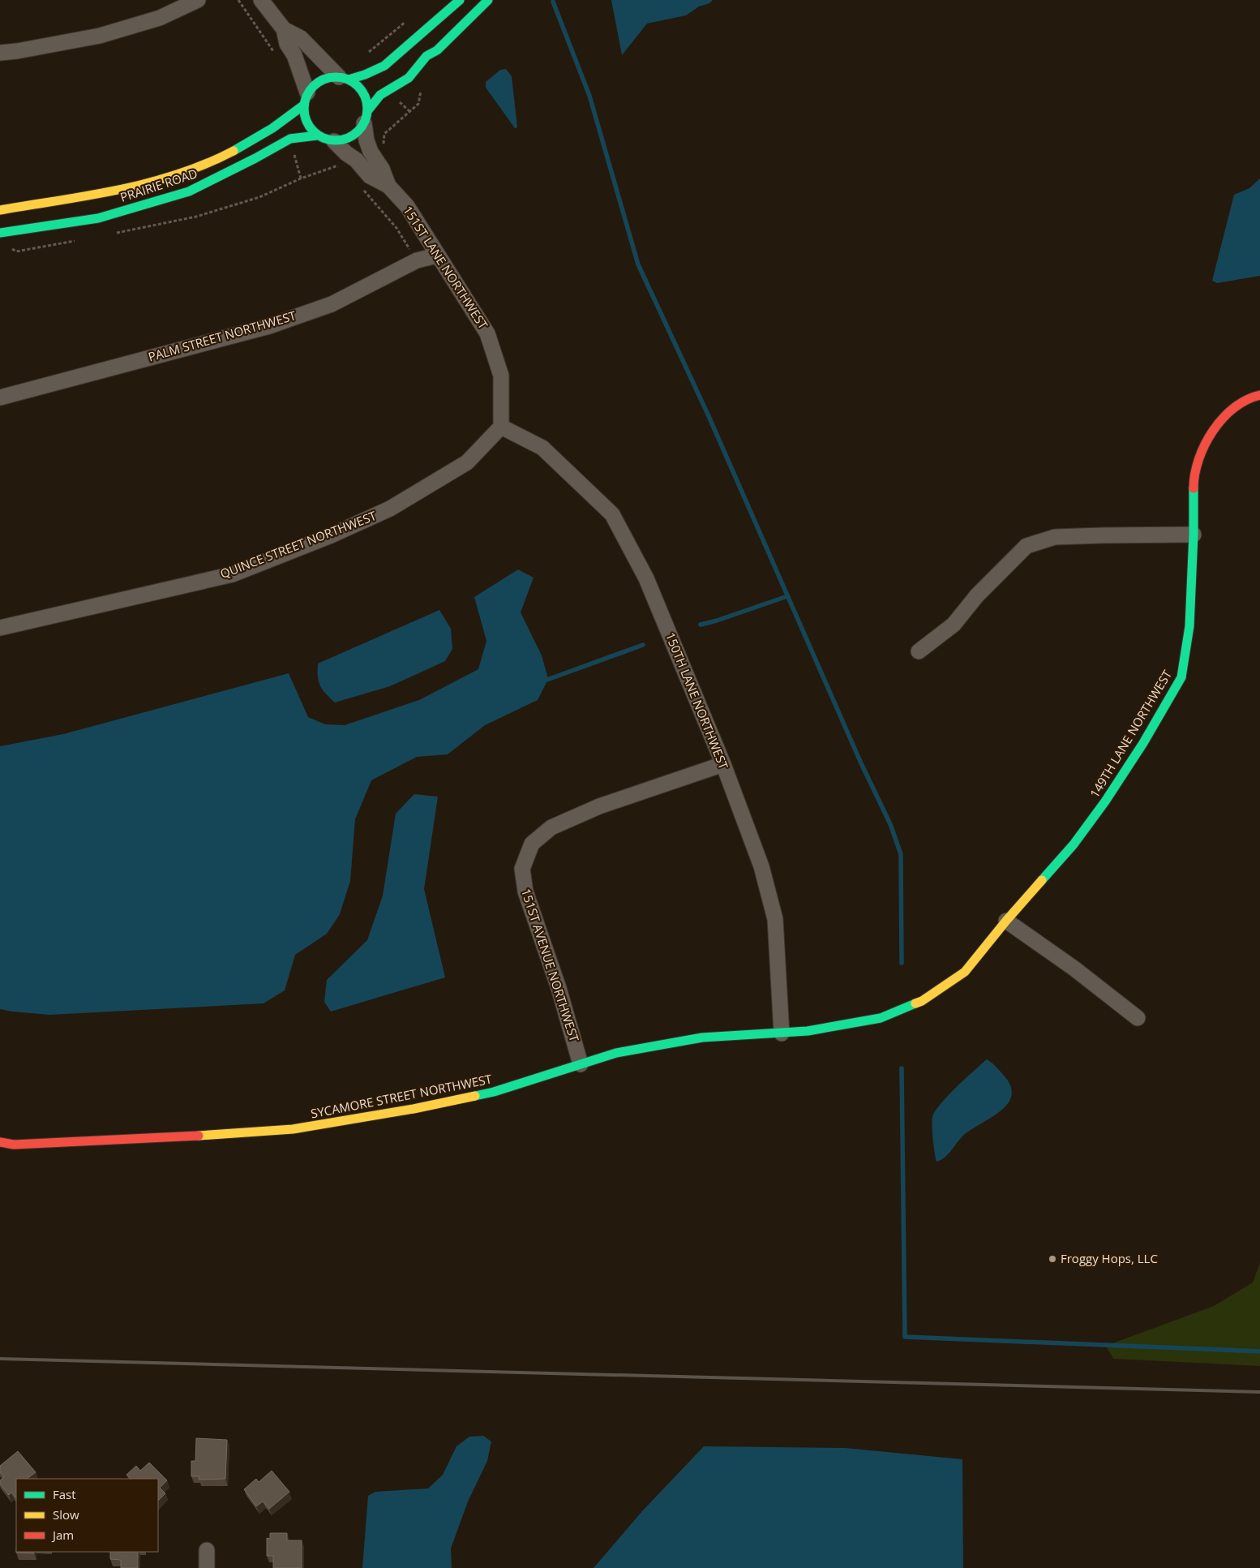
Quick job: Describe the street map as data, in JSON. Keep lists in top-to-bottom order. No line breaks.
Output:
{"streets":{"street":["PRAIRIE ROAD","151ST LANE NORTHWEST","PALM STREET NORTHWEST","QUINCE STREET NORTHWEST","150TH LANE NORTHWEST","149TH LANE NORTHWEST","151ST AVENUE NORTHWEST","SYCAMORE STREET NORTHWEST"]},"crossings":[["PRAIRIE ROAD","151ST LANE NORTHWEST"],["151ST LANE NORTHWEST","PALM STREET NORTHWEST"],["151ST LANE NORTHWEST","QUINCE STREET NORTHWEST"],["151ST LANE NORTHWEST","150TH LANE NORTHWEST"],["QUINCE STREET NORTHWEST","150TH LANE NORTHWEST"],["150TH LANE NORTHWEST","151ST AVENUE NORTHWEST"],["150TH LANE NORTHWEST","SYCAMORE STREET NORTHWEST"],["149TH LANE NORTHWEST","SYCAMORE STREET NORTHWEST"],["151ST AVENUE NORTHWEST","SYCAMORE STREET NORTHWEST"]],"places":["Froggy Hops, LLC"],"legend":["Fast","Slow","Jam"]}
